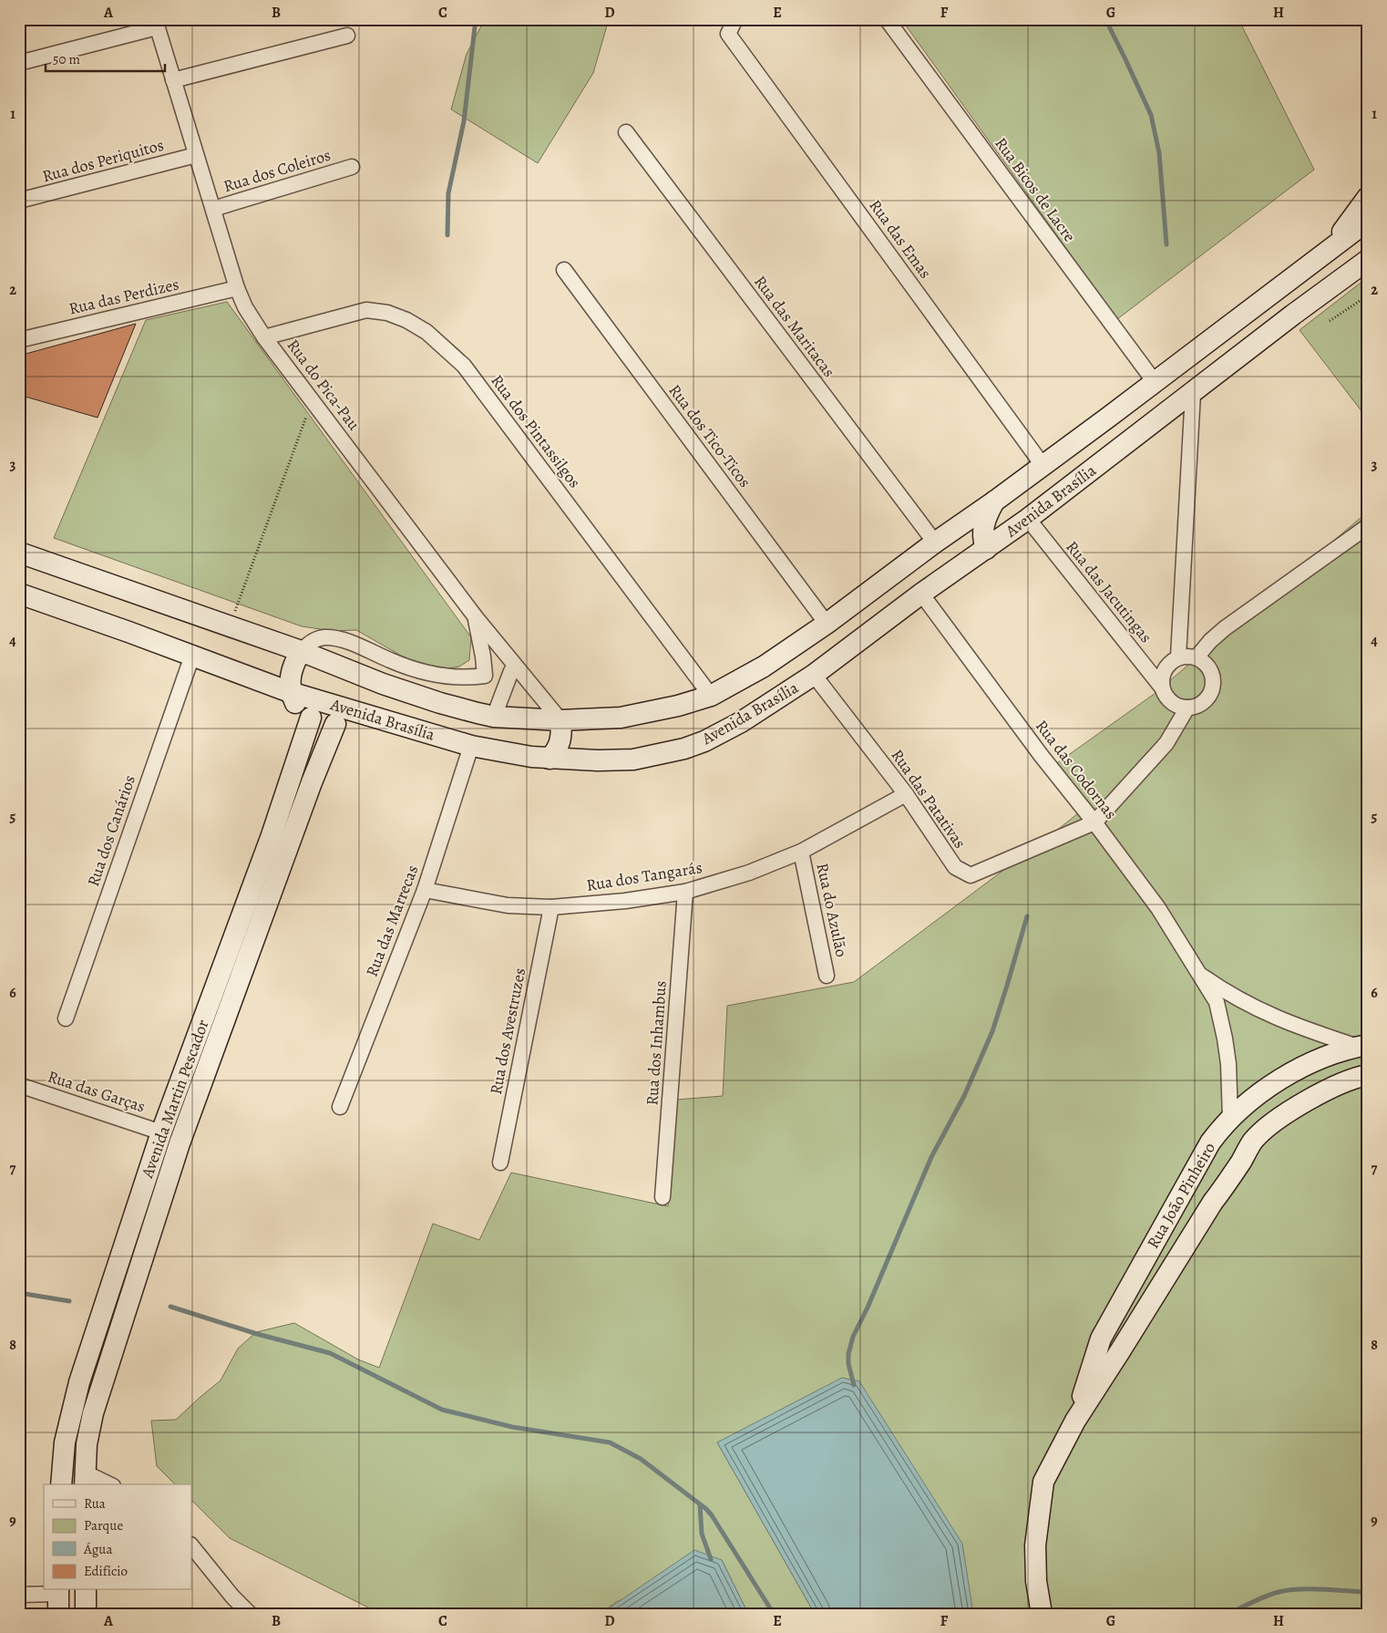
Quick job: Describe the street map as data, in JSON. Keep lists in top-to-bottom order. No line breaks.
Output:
{"streets":{"street":["Rua dos Periquitos","Rua dos Coleiros","Rua Bicos de Lacre","Rua das Emas","Rua das Perdizes","Rua das Maritacas","Rua do Pica-Pau","Rua dos Pintassilgos","Rua dos Tico-Ticos","Avenida Brasília","Rua das Jacutingas","Rua das Codornas","Rua das Patativas","Rua dos Canários","Rua dos Tangarás","Rua do Azulão","Rua das Marrecas","Rua dos Avestruzes","Rua dos Inhambus","Rua das Garças","Avenida Martin Pescador","Rua João Pinheiro"]},"crossings":[["Rua dos Periquitos","Rua do Pica-Pau"],["Rua dos Coleiros","Rua do Pica-Pau"],["Rua Bicos de Lacre","Avenida Brasília"],["Rua das Emas","Avenida Brasília"],["Rua das Perdizes","Rua do Pica-Pau"],["Rua das Maritacas","Avenida Brasília"],["Rua do Pica-Pau","Rua dos Pintassilgos"],["Rua do Pica-Pau","Avenida Brasília"],["Rua dos Pintassilgos","Avenida Brasília"],["Rua dos Tico-Ticos","Avenida Brasília"],["Avenida Brasília","Rua das Jacutingas"],["Avenida Brasília","Rua das Codornas"],["Avenida Brasília","Rua das Patativas"],["Avenida Brasília","Rua dos Canários"],["Avenida Brasília","Rua das Marrecas"],["Rua das Codornas","Rua das Patativas"],["Rua das Codornas","Rua João Pinheiro"],["Rua das Patativas","Rua dos Tangarás"],["Rua dos Tangarás","Rua do Azulão"],["Rua dos Tangarás","Rua das Marrecas"],["Rua dos Tangarás","Rua dos Avestruzes"],["Rua dos Tangarás","Rua dos Inhambus"],["Rua das Garças","Avenida Martin Pescador"]],"legend":["Rua","Parque","Água","Edifício"],"scale_bar":"50 m","grid":{"columns":["A","B","C","D","E","F","G","H"],"rows":["1","2","3","4","5","6","7","8","9"]}}
